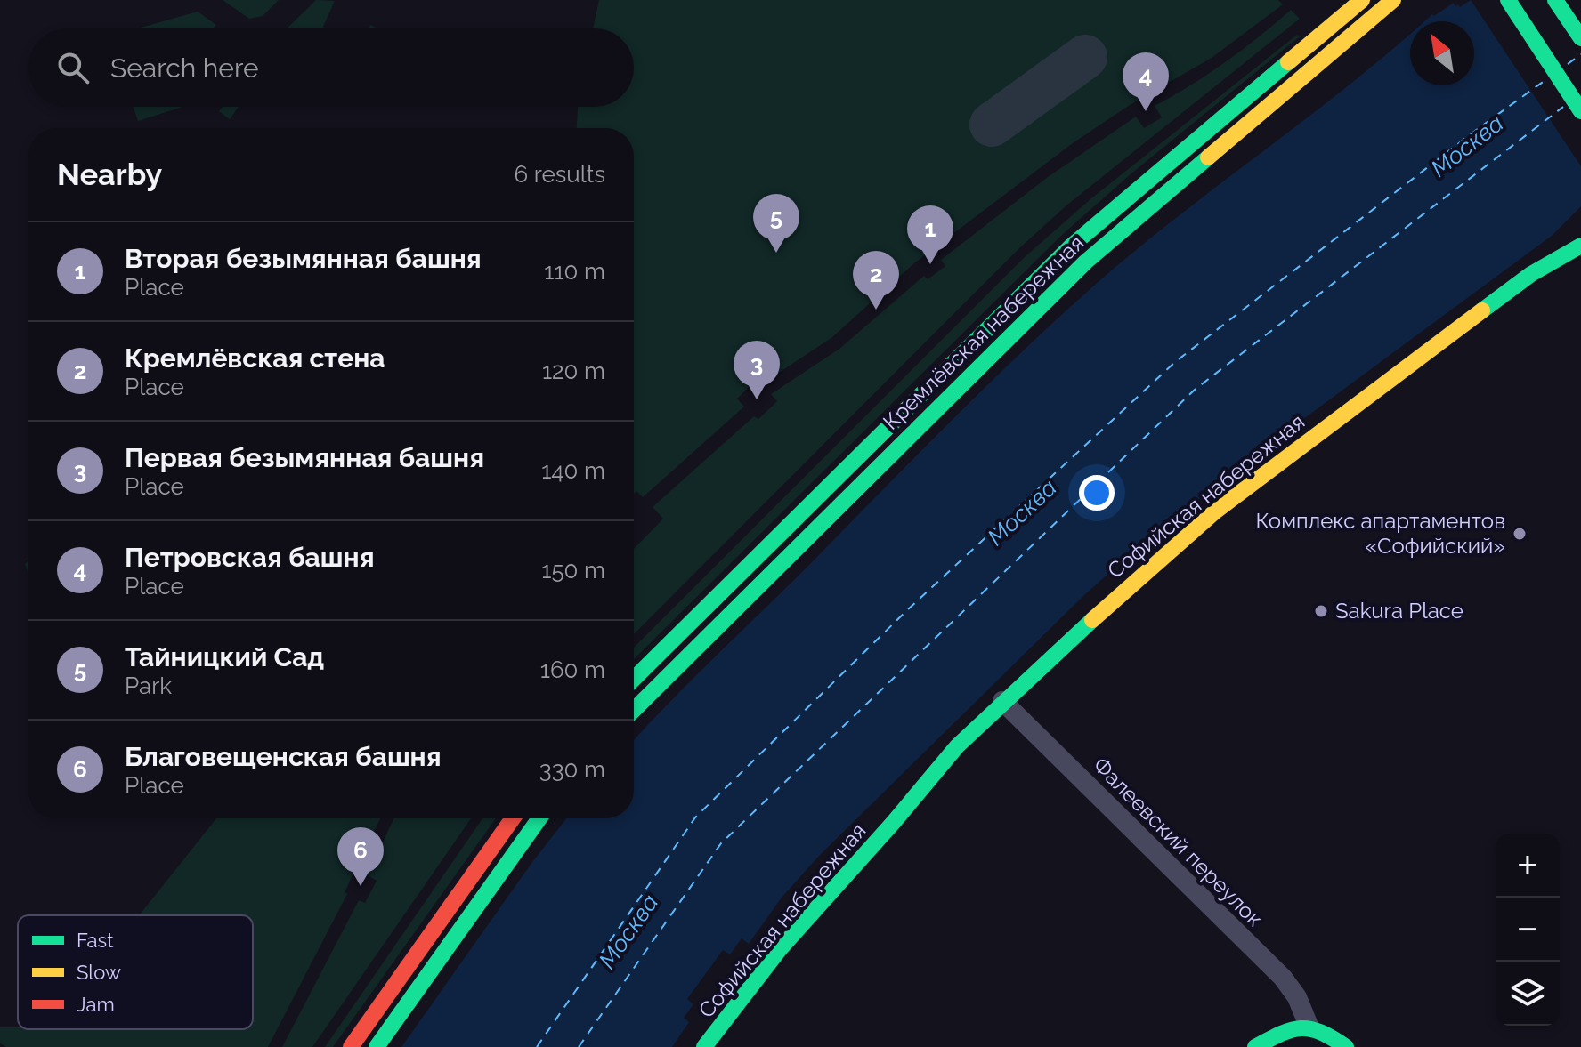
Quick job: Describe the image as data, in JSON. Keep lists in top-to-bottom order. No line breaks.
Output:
{"streets":{"main road":["Кремлёвская набережная","Софийская набережная"],"street":["Фалеевский переулок"]},"crossings":[["Софийская набережная","Фалеевский переулок"]],"water":["Москва"],"places":["Комплекс апартаментов «Софийский»","Sakura Place"],"legend":["Fast","Slow","Jam"],"north":"top left","page":{"search":"Search here","pins":["4","5","1","2","3","6"],"heading":["Nearby","6 results"],"list":[{"mark":"1","name":"Вторая безымянная башня","note":"Place","value":"110 m"},{"mark":"2","name":"Кремлёвская стена","note":"Place","value":"120 m"},{"mark":"3","name":"Первая безымянная башня","note":"Place","value":"140 m"},{"mark":"4","name":"Петровская башня","note":"Place","value":"150 m"},{"mark":"5","name":"Тайницкий Сад","note":"Park","value":"160 m"},{"mark":"6","name":"Благовещенская башня","note":"Place","value":"330 m"}],"map_buttons":["+","−"]}}
